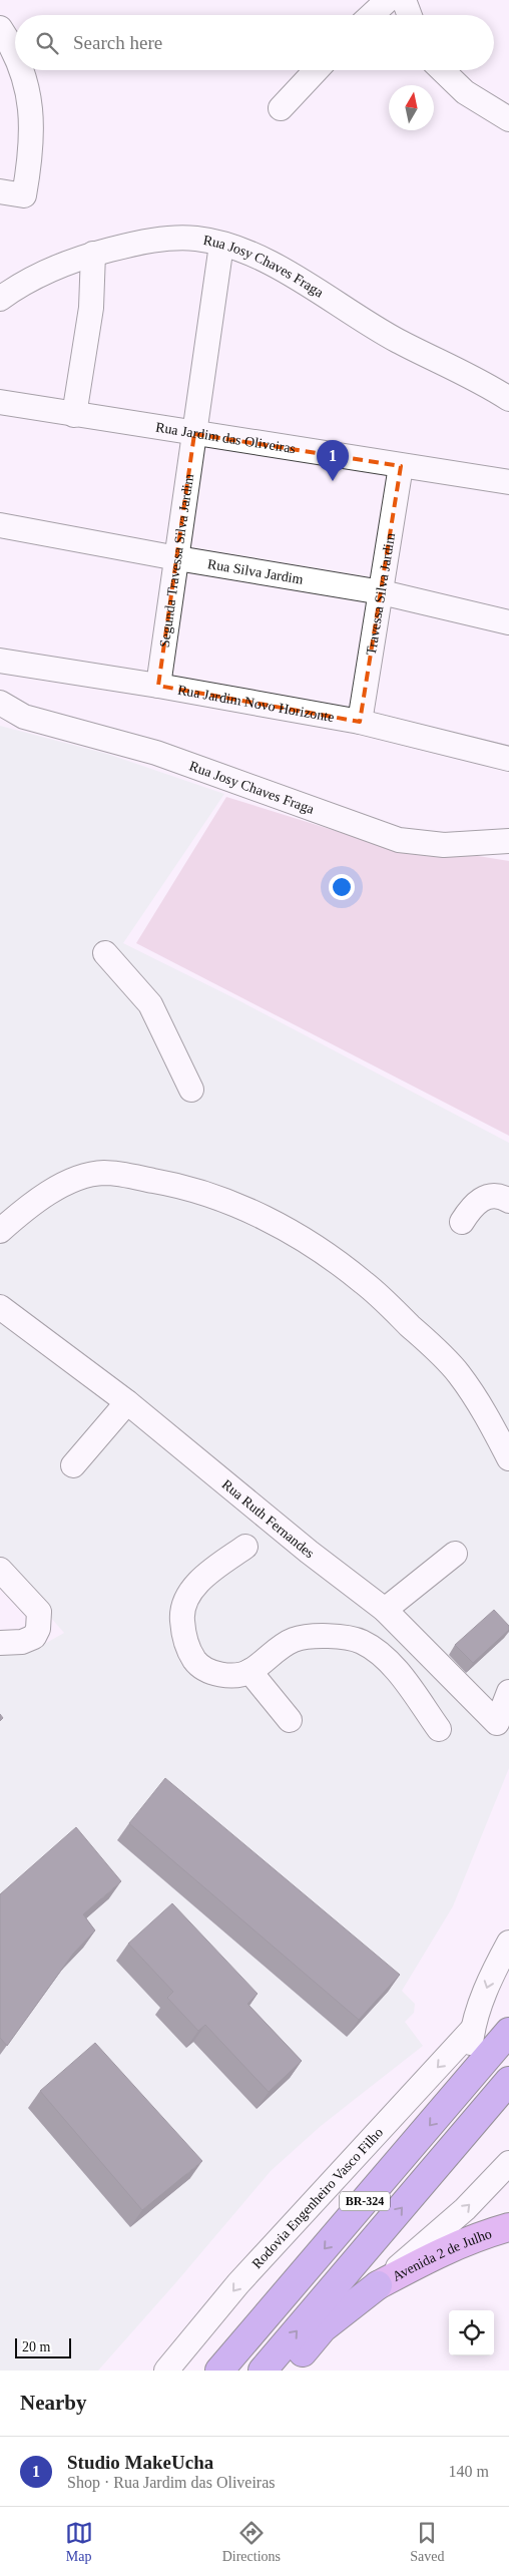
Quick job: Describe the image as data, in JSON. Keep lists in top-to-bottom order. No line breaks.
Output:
{"streets":{"highway":["BR-324"],"main road":["Avenida 2 de Julho"],"street":["Rua Josy Chaves Fraga","Rua Jardim das Oliveiras","Segunda Travessa Silva Jardim","Rua Silva Jardim","Travessa Silva Jardim","Rua Jardim Novo Horizonte","Rua Ruth Fernandes","Rodovia Engenheiro Vasco Filho"]},"crossings":[["Rua Josy Chaves Fraga","Segunda Travessa Silva Jardim"],["Rua Jardim das Oliveiras","Segunda Travessa Silva Jardim"],["Rua Jardim das Oliveiras","Travessa Silva Jardim"],["Segunda Travessa Silva Jardim","Rua Silva Jardim"],["Segunda Travessa Silva Jardim","Rua Jardim Novo Horizonte"],["Rua Silva Jardim","Travessa Silva Jardim"],["Travessa Silva Jardim","Rua Jardim Novo Horizonte"]],"scale_bar":"20 m","north":"top","page":{"search":"Search here","pins":"1","scale":"20 m","heading":"Nearby","list":[{"mark":"1","name":"Studio MakeUcha","note":"Shop · Rua Jardim das Oliveiras","value":"140 m"}],"nav":["Map","Directions","Saved"]}}
